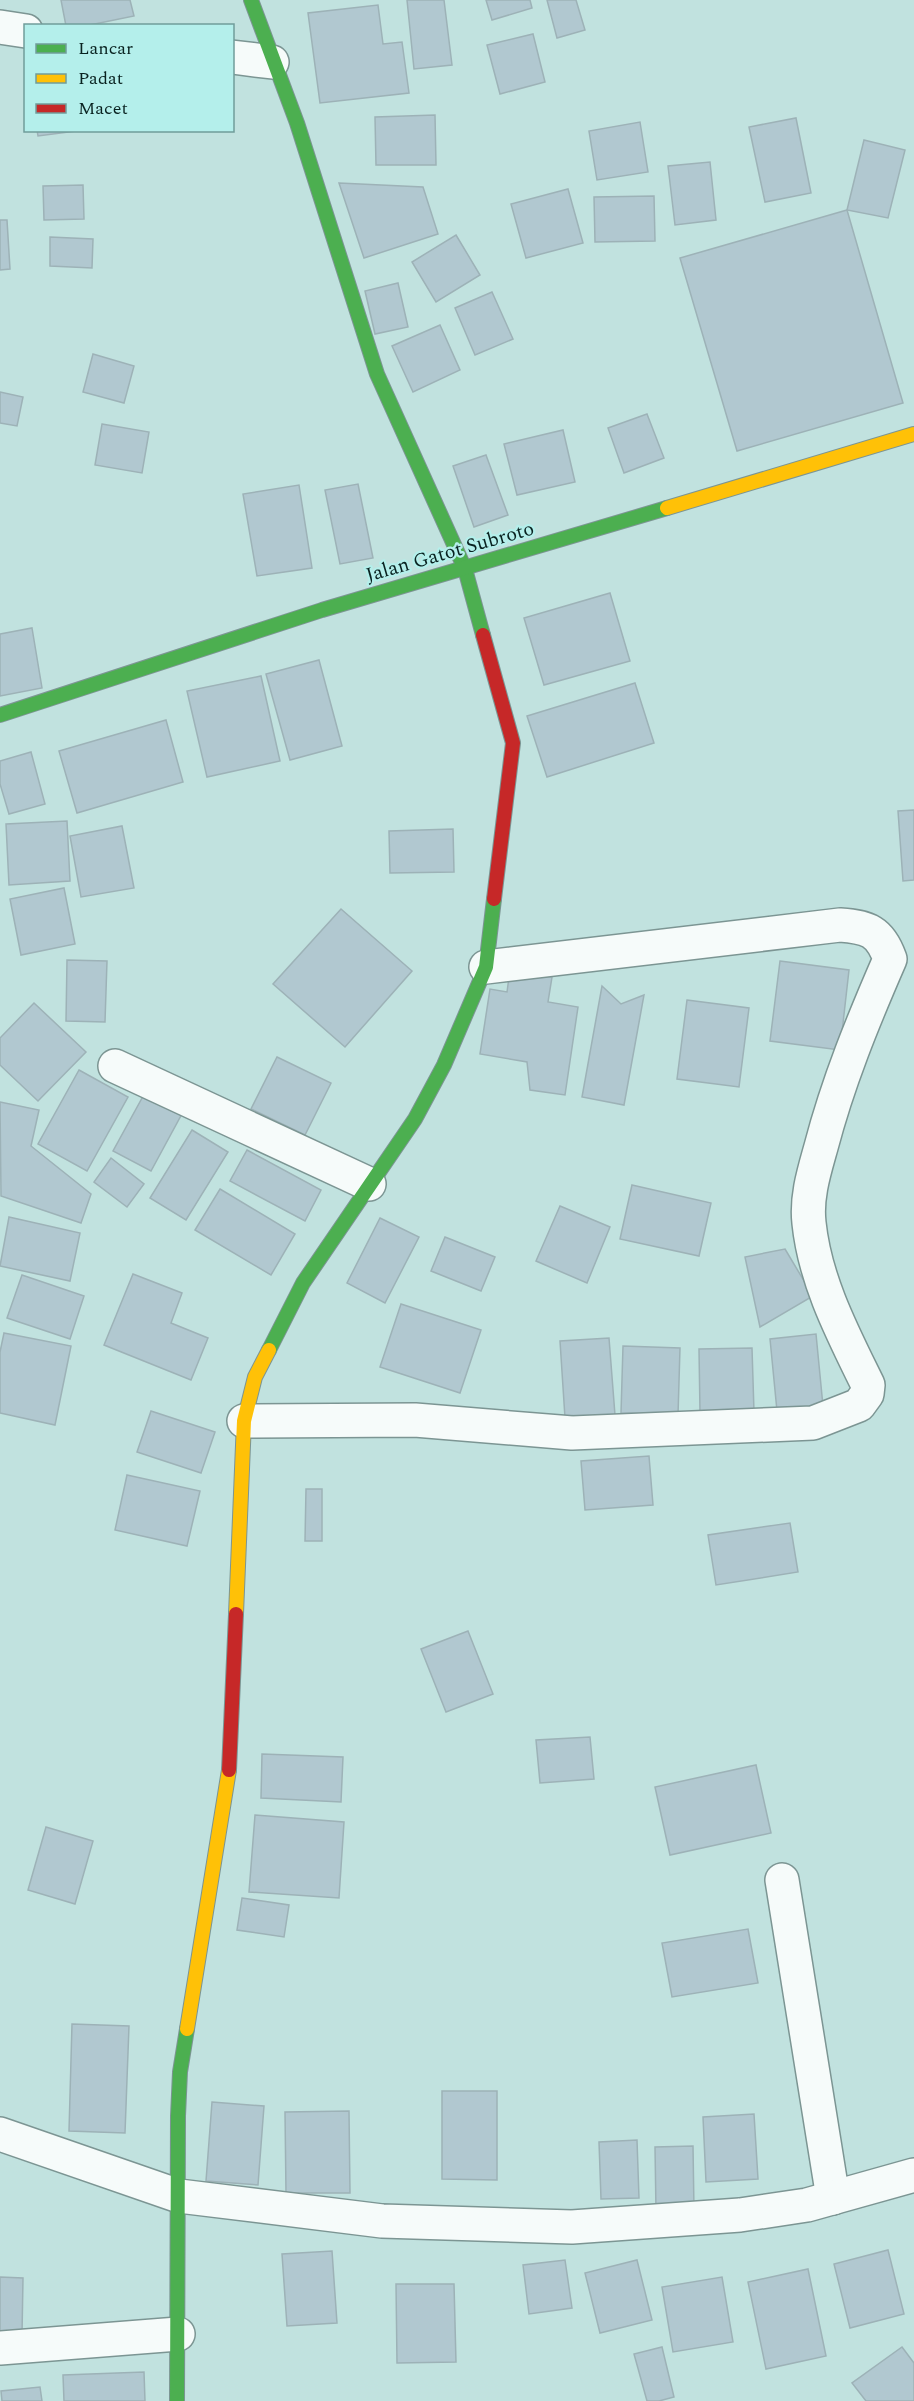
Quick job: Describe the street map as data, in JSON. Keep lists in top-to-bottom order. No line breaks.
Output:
{"streets":{"street":["Jalan Gatot Subroto"]},"legend":["Lancar","Padat","Macet"]}
